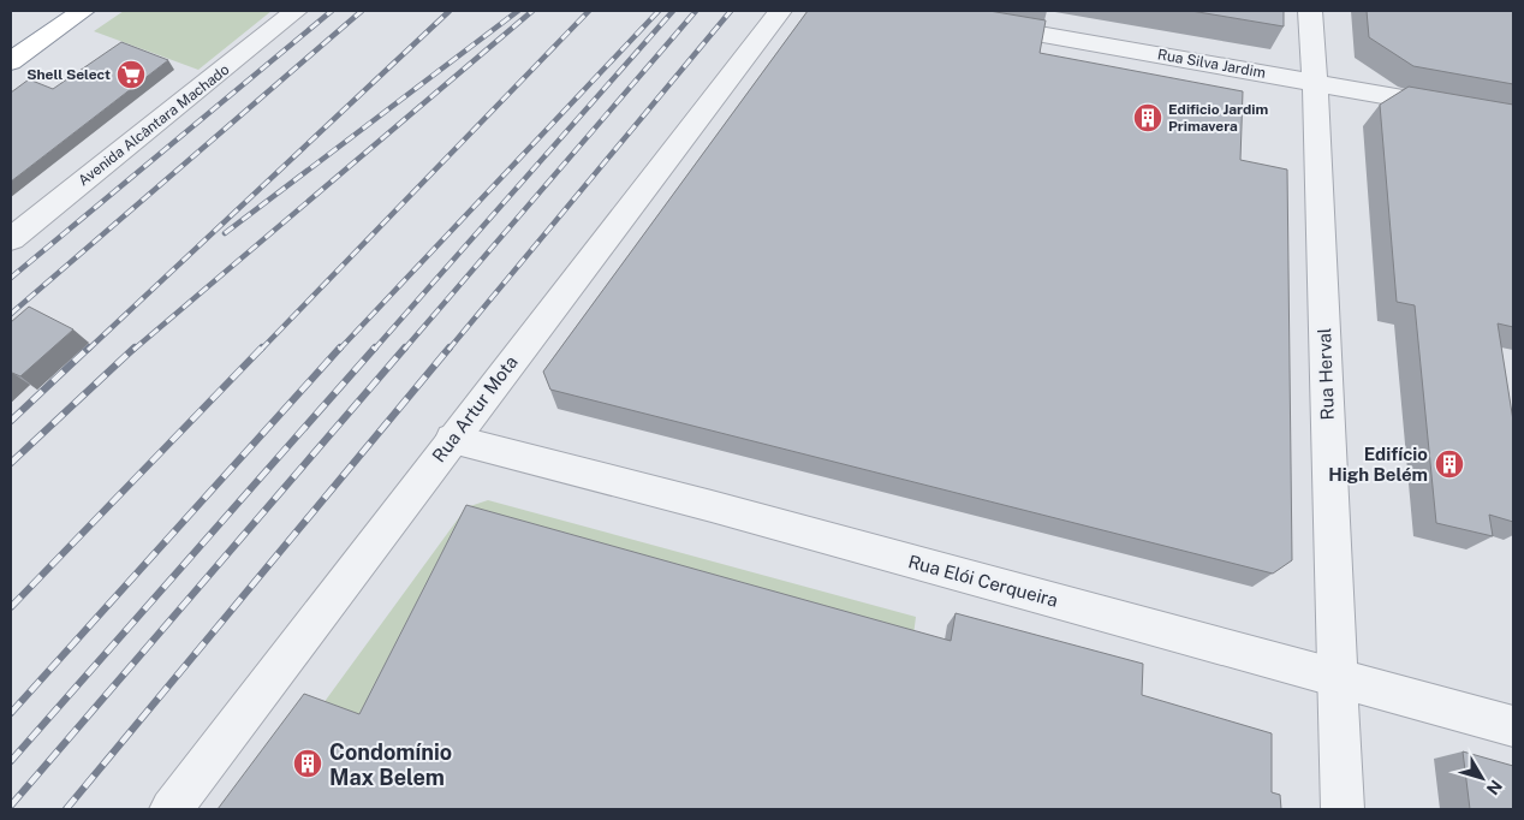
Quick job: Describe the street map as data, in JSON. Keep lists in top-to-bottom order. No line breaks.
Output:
{"streets":{"street":["Rua Silva Jardim","Avenida Alcântara Machado","Rua Herval","Rua Artur Mota","Rua Elói Cerqueira"]},"crossings":[["Rua Silva Jardim","Rua Herval"],["Rua Herval","Rua Elói Cerqueira"],["Rua Artur Mota","Rua Elói Cerqueira"]],"places":{"supermarket":["Shell Select"],"building":["Edificio Jardim Primavera","Edifício High Belém","Condomínio Max Belem"]},"north":"bottom right"}
